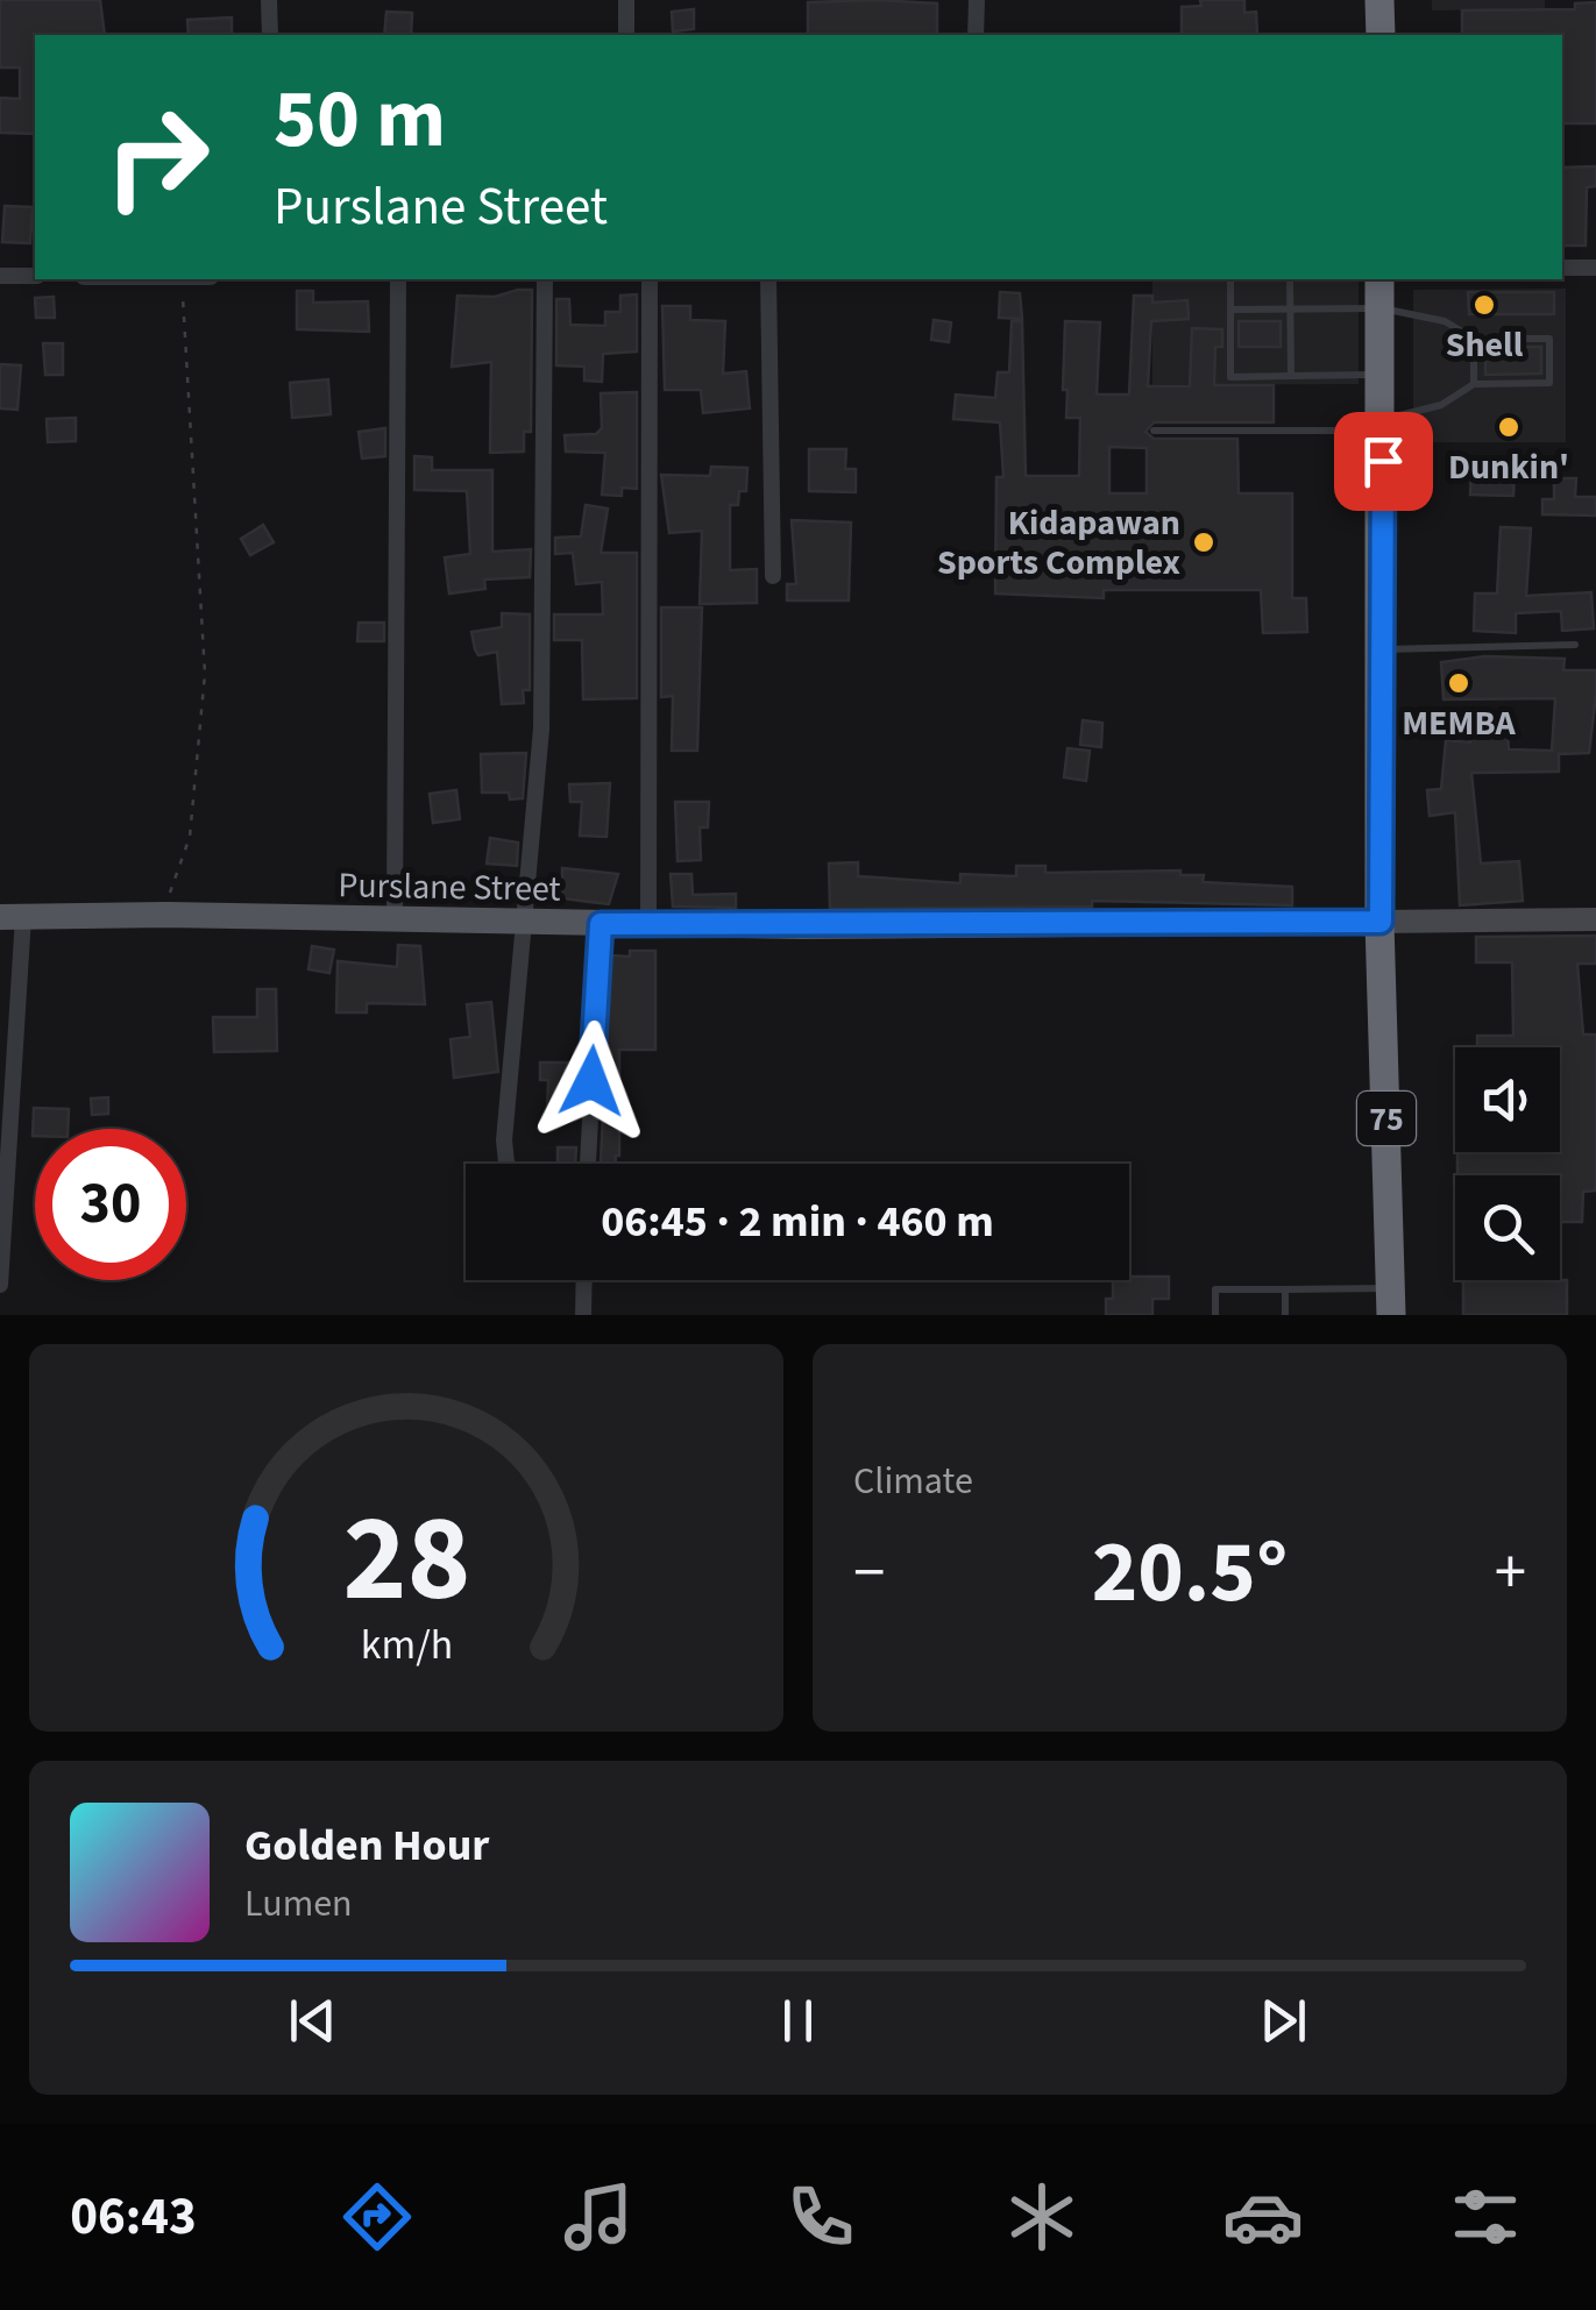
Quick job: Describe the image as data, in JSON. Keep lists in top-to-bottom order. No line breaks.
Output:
{"streets":{"highway":["75"],"main road":["Purslane Street"]},"crossings":[["Purslane Street","75"]],"places":["Shell","Dunkin'","Kidapawan Sports Complex","MEMBA"],"page":{"turn":["50 m","Purslane Street"],"limit":"30","trip":"06:45 · 2 min · 460 m","tile":"Climate","heat":["−","20.5°","+"],"song":["Golden Hour","Lumen"],"tabs":"06:43","gauge":["28","km/h"]}}
